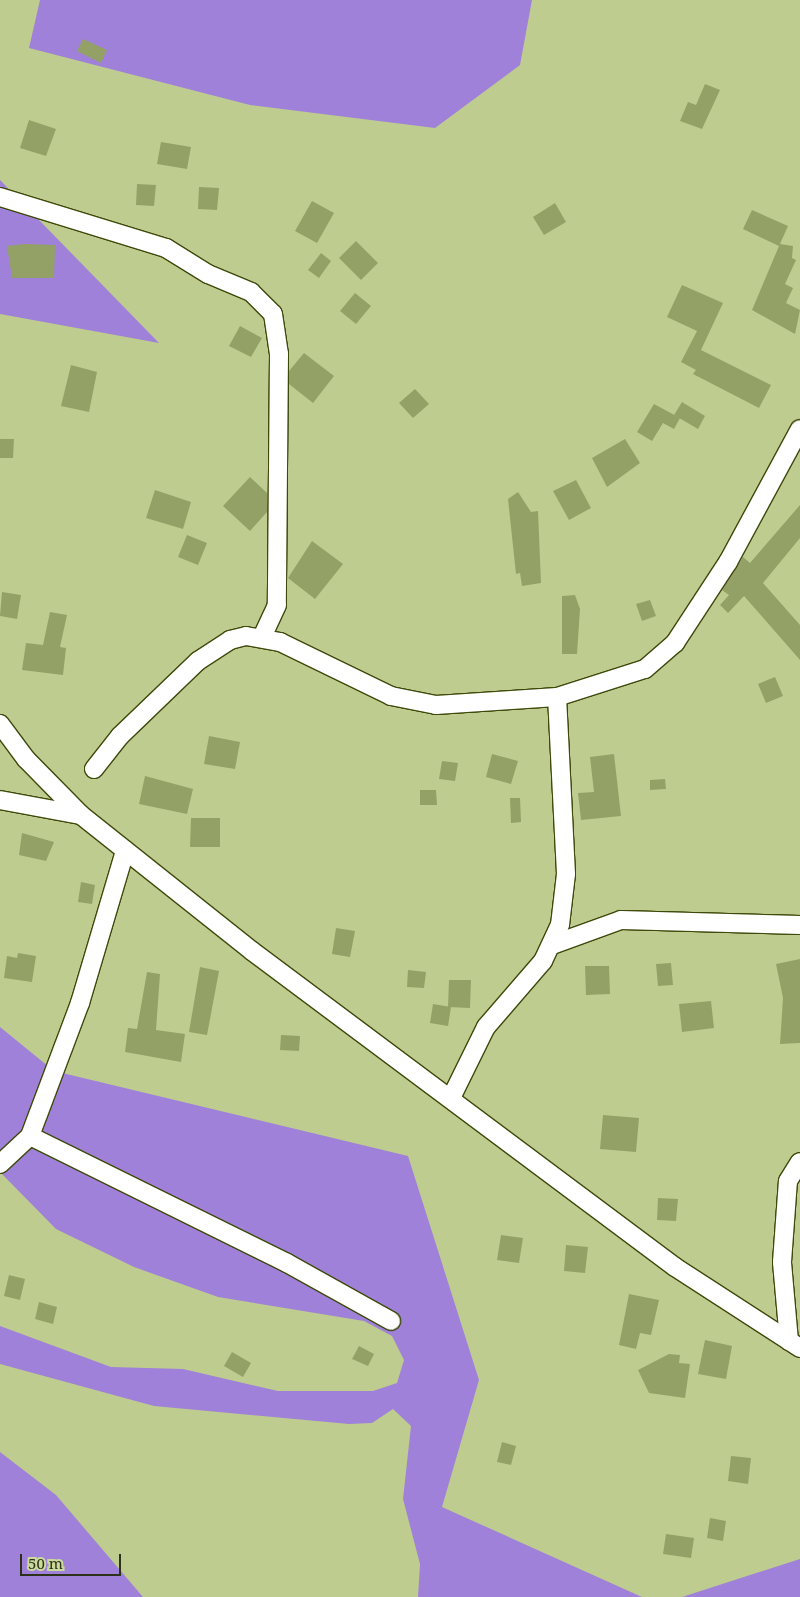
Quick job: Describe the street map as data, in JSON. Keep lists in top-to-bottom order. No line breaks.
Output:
{"scale_bar":"50 m"}
